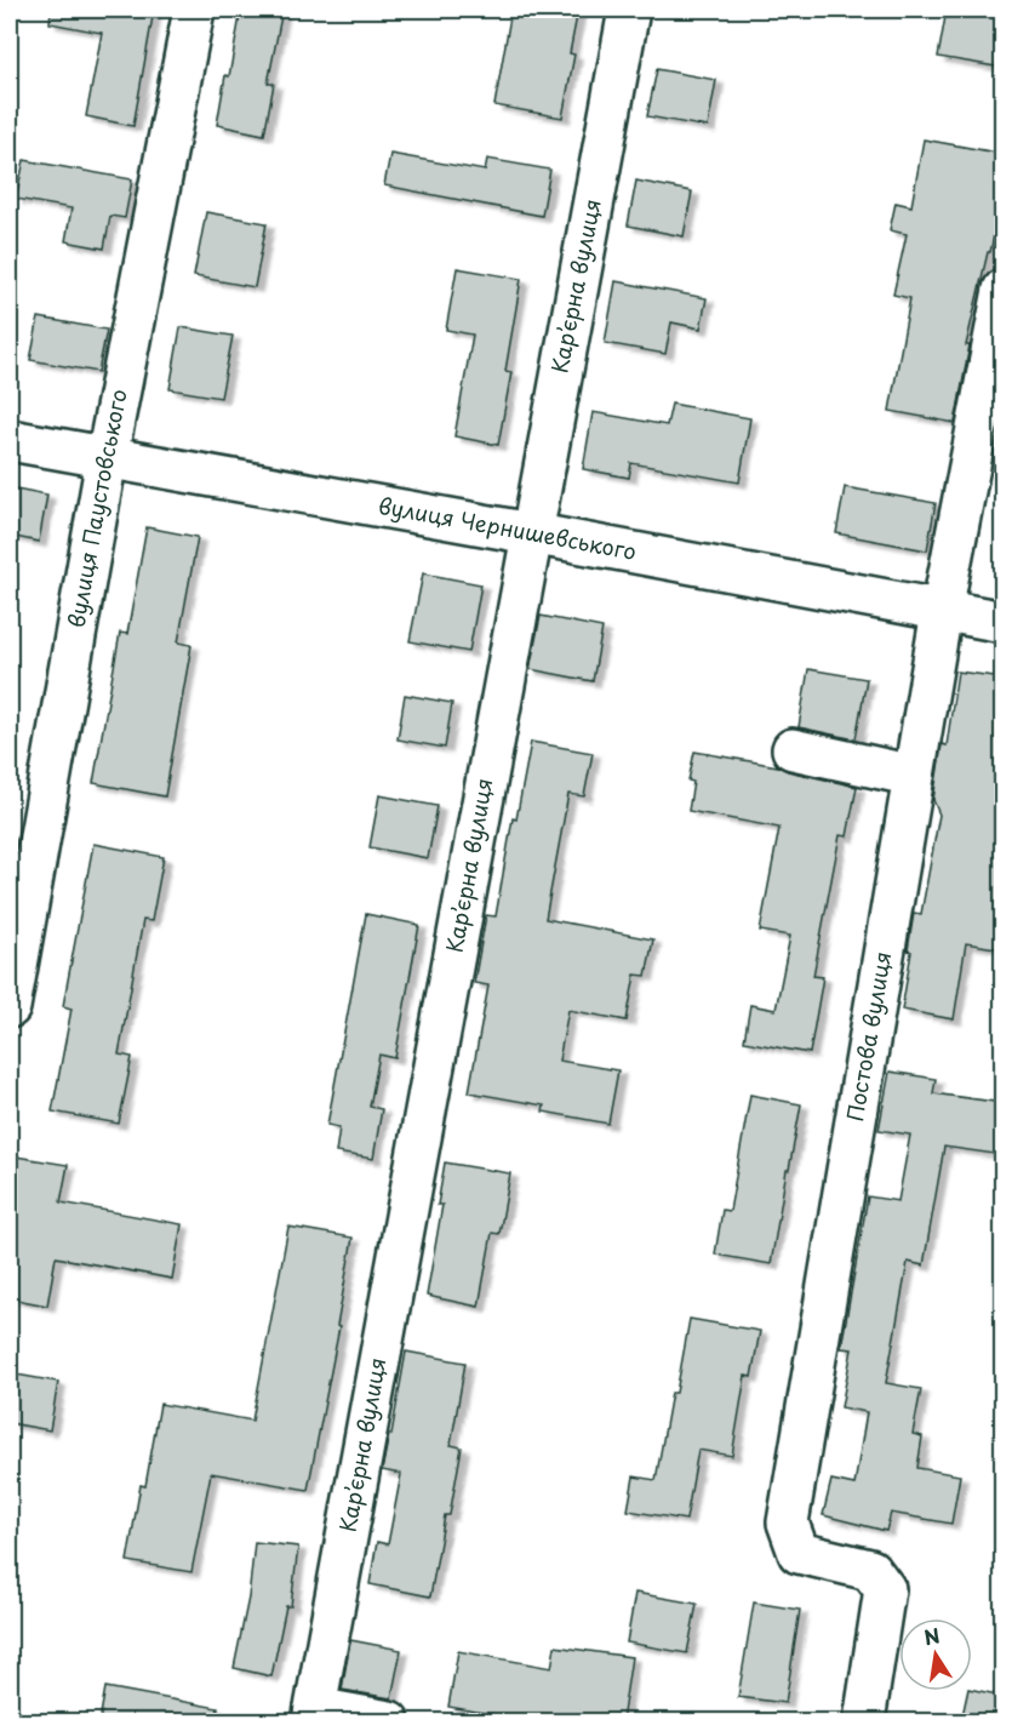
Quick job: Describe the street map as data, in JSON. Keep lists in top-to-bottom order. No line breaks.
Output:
{"streets":{"street":["Карʼєрна вулиця","вулиця Паустовського","вулиця Чернишевського","Постова вулиця"]},"crossings":[["Карʼєрна вулиця","вулиця Чернишевського"],["вулиця Паустовського","вулиця Чернишевського"],["вулиця Чернишевського","Постова вулиця"]],"north":"top"}
